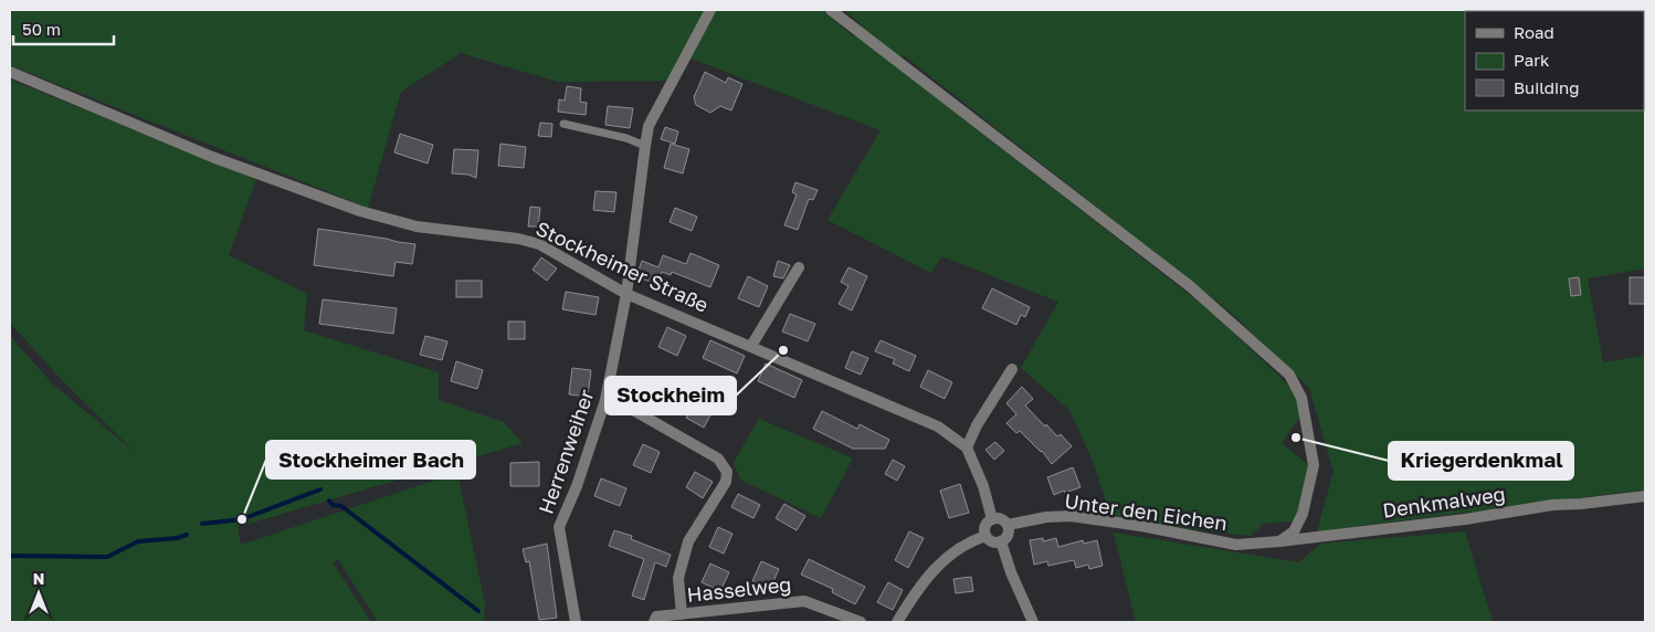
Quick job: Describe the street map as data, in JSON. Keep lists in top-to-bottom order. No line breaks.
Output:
{"streets":{"street":["Stockheimer Straße","Herrenweiher","Denkmalweg","Unter den Eichen","Hasselweg"]},"crossings":[["Stockheimer Straße","Herrenweiher"],["Denkmalweg","Unter den Eichen"]],"places":["Stockheim","Kriegerdenkmal","Stockheimer Bach"],"legend":["Road","Park","Building"],"scale_bar":"50 m","north":"top"}
